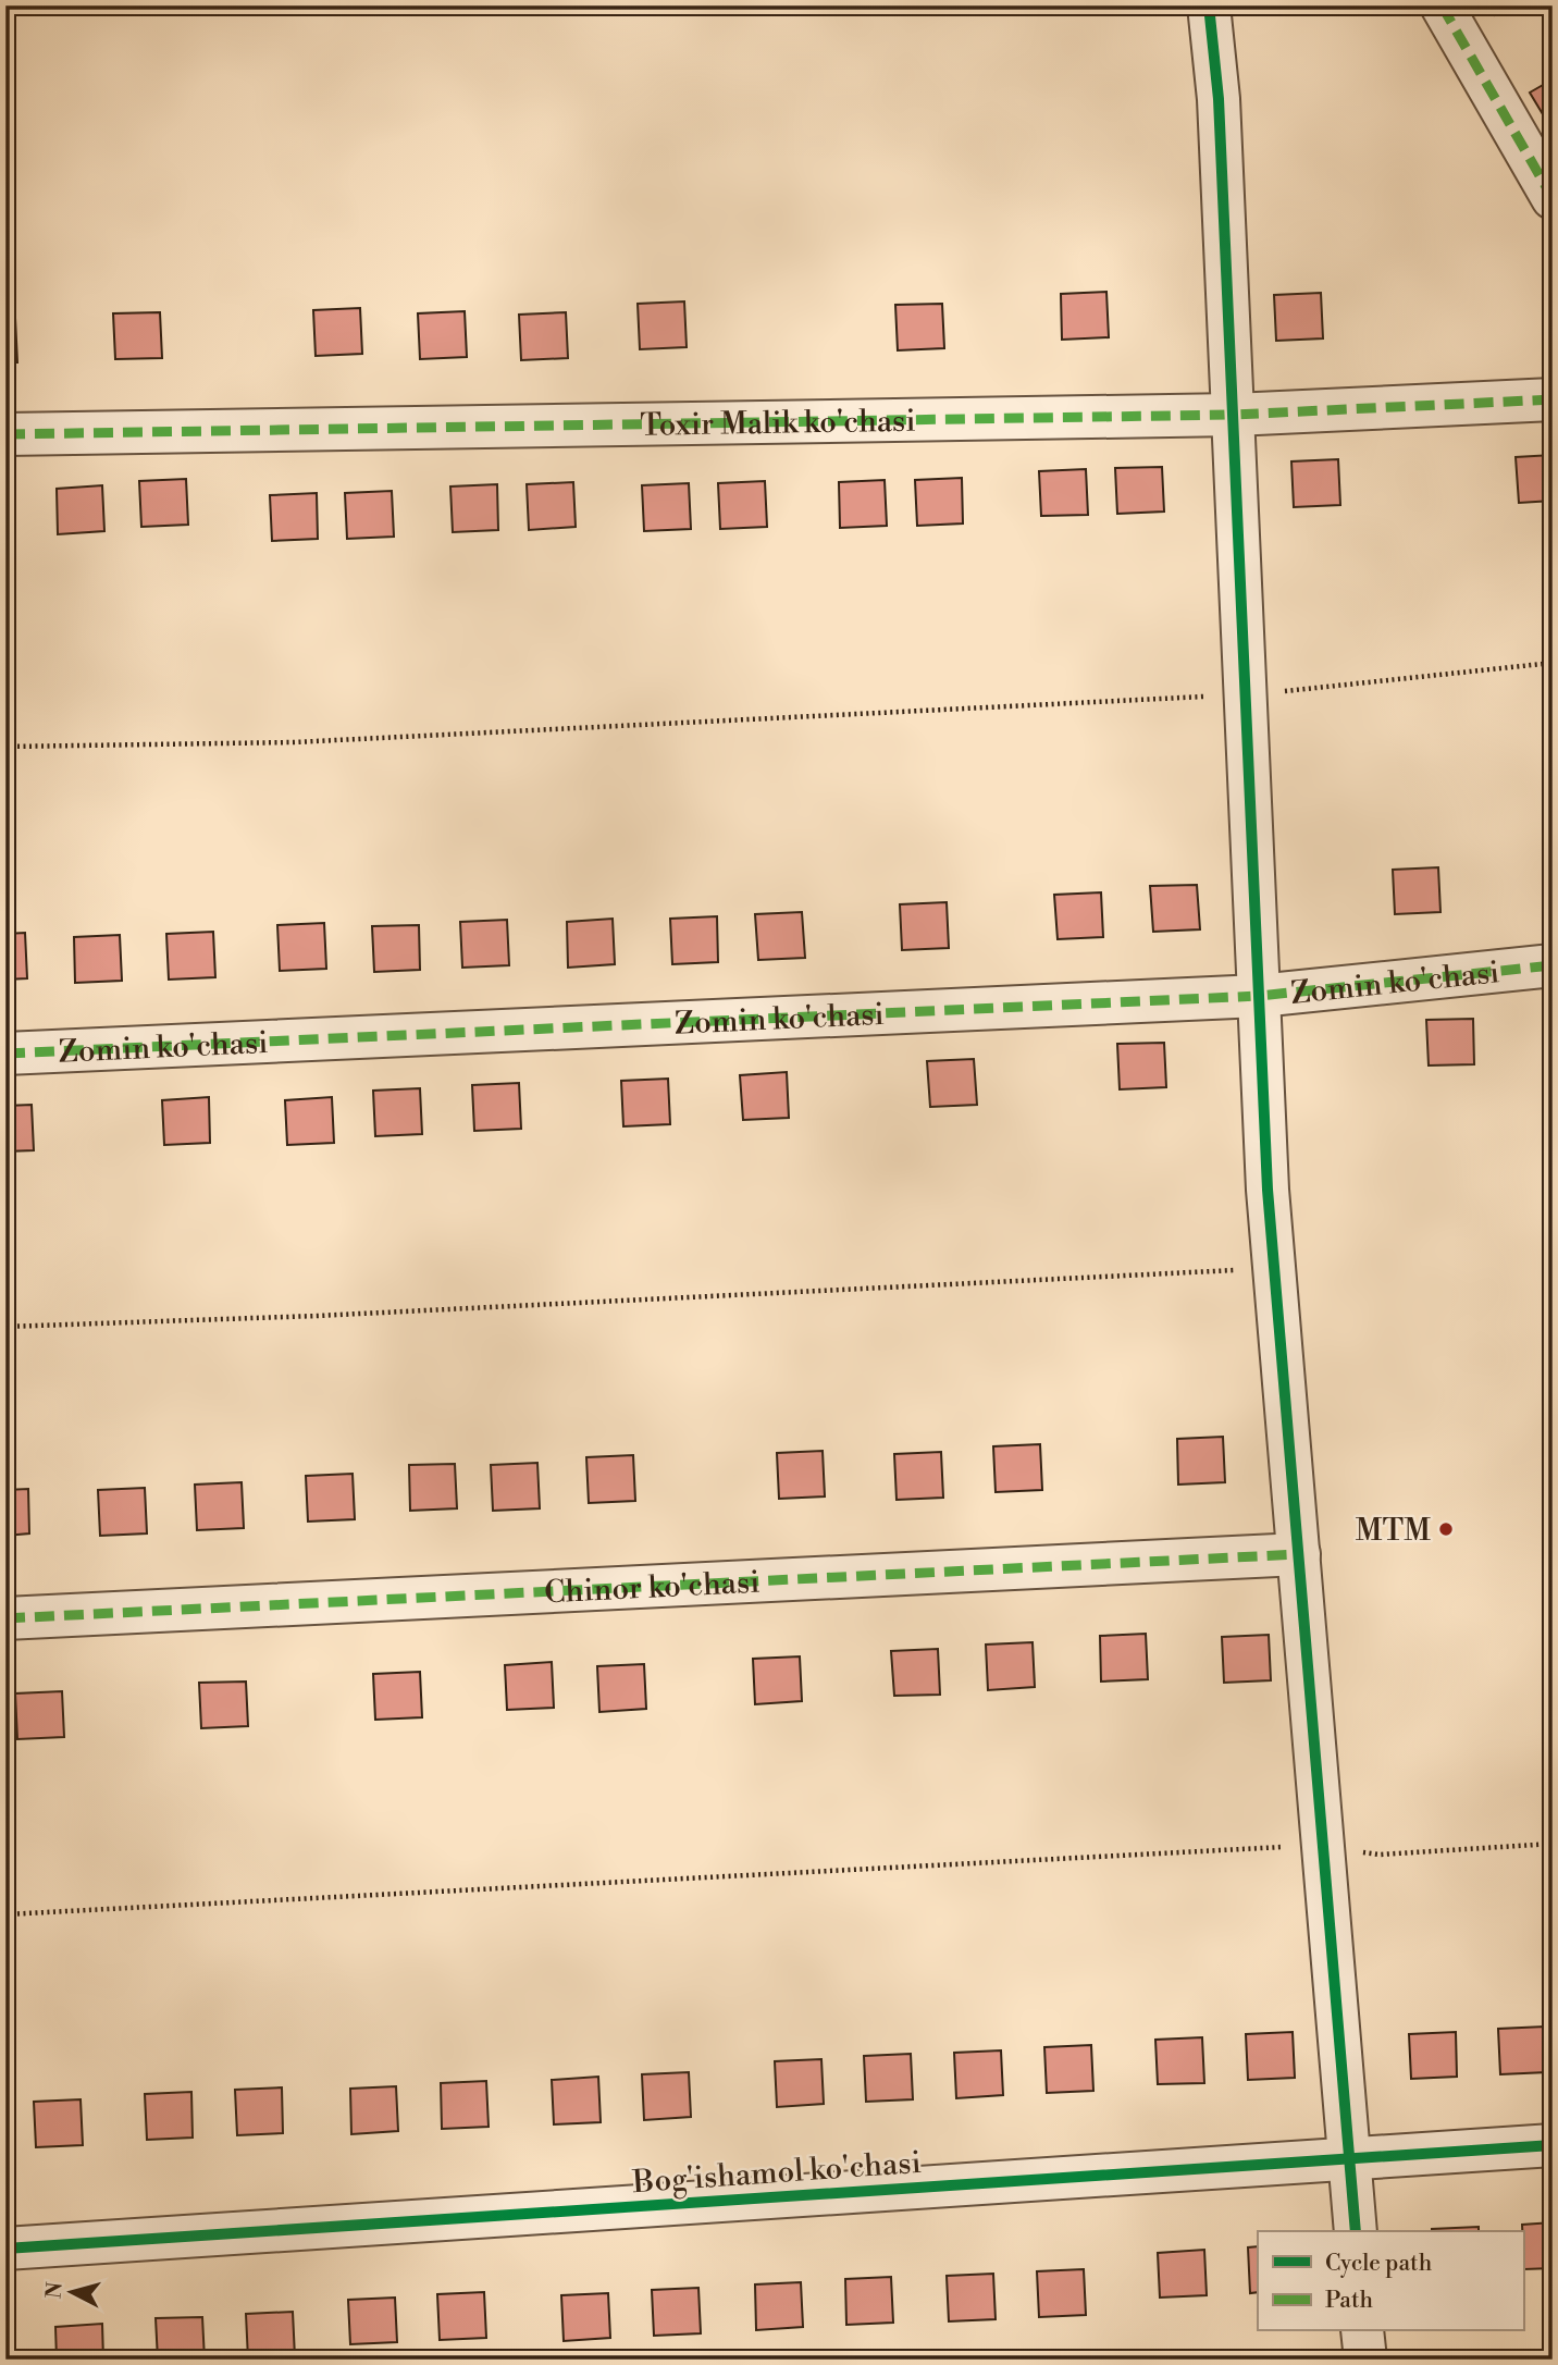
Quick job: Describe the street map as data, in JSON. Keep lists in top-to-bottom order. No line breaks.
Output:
{"streets":{"street":["Toxir Malik ko'chasi","Zomin ko'chasi","Chinor ko'chasi","Bog'ishamol ko'chasi"]},"places":["MTM"],"legend":["Cycle path","Path"],"north":"left"}
